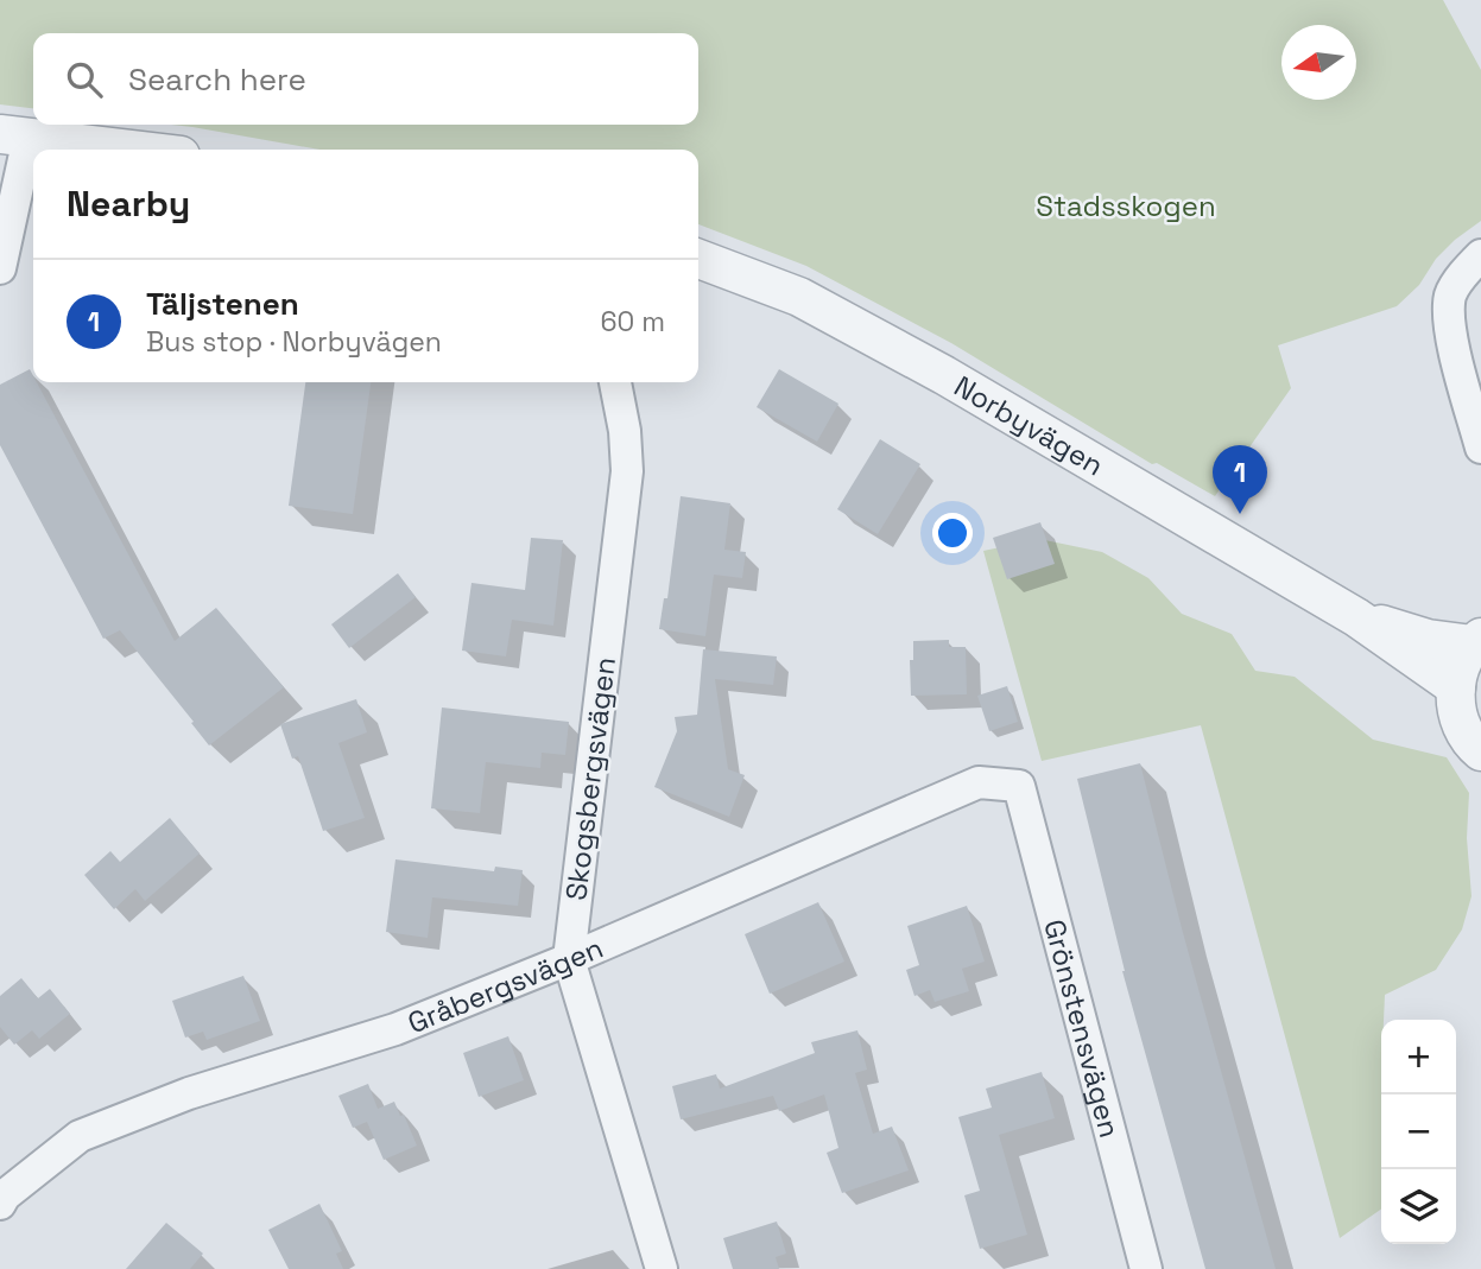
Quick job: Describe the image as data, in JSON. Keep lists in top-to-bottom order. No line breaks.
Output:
{"streets":{"street":["Norbyvägen","Skogsbergsvägen","Gråbergsvägen","Grönstensvägen"]},"crossings":[["Skogsbergsvägen","Gråbergsvägen"],["Gråbergsvägen","Grönstensvägen"]],"parks":["Stadsskogen"],"north":"left","page":{"search":"Search here","heading":"Nearby","list":[{"mark":"1","name":"Täljstenen","note":"Bus stop · Norbyvägen","value":"60 m"}],"pins":"1","map_buttons":["+","−"]}}
